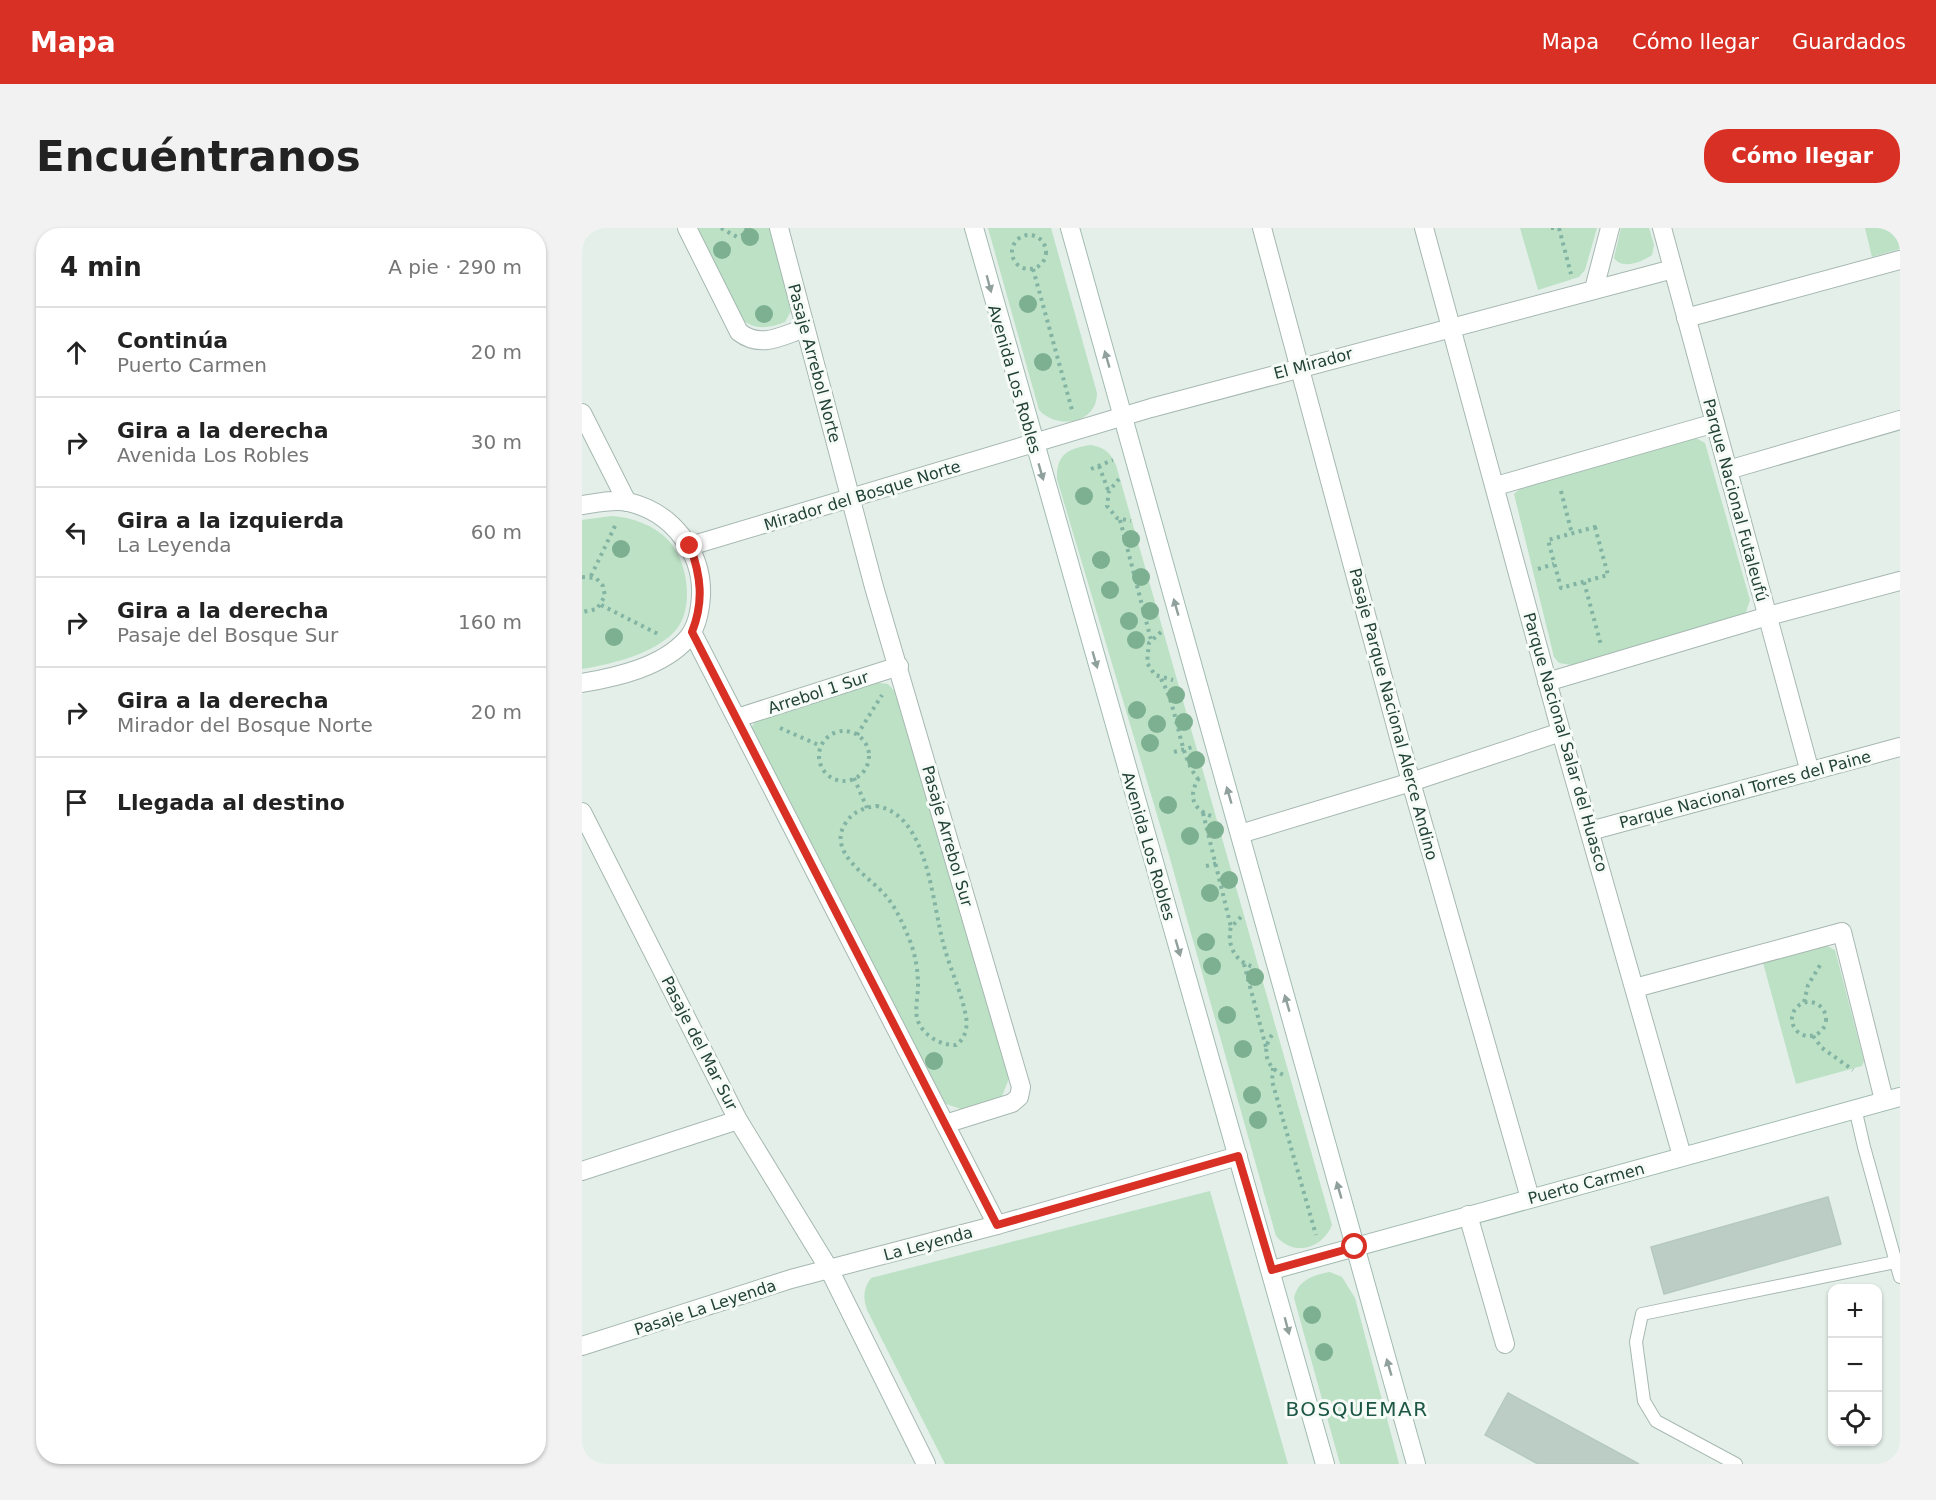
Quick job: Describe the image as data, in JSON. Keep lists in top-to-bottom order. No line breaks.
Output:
{"streets":{"street":["Pasaje Arrebol Norte","El Mirador","Avenida Los Robles","Mirador del Bosque Norte","Parque Nacional Futaleufú","Arrebol 1 Sur","Pasaje Parque Nacional Alerce Andino","Parque Nacional Salar del Huasco","Parque Nacional Torres del Paine","Pasaje Arrebol Sur","Pasaje del Mar Sur","Puerto Carmen","La Leyenda","Pasaje La Leyenda"]},"crossings":[["Pasaje Arrebol Norte","Mirador del Bosque Norte"],["Pasaje Arrebol Norte","Pasaje Arrebol Sur"],["El Mirador","Avenida Los Robles"],["El Mirador","Mirador del Bosque Norte"],["El Mirador","Parque Nacional Futaleufú"],["El Mirador","Pasaje Parque Nacional Alerce Andino"],["El Mirador","Parque Nacional Salar del Huasco"],["Avenida Los Robles","Mirador del Bosque Norte"],["Avenida Los Robles","Puerto Carmen"],["Avenida Los Robles","La Leyenda"],["Mirador del Bosque Norte","Pasaje Arrebol Sur"],["Parque Nacional Futaleufú","Parque Nacional Torres del Paine"],["Arrebol 1 Sur","Pasaje Arrebol Sur"],["Pasaje Parque Nacional Alerce Andino","Puerto Carmen"],["Parque Nacional Salar del Huasco","Parque Nacional Torres del Paine"],["Parque Nacional Salar del Huasco","Puerto Carmen"],["Pasaje del Mar Sur","La Leyenda"],["Pasaje del Mar Sur","Pasaje La Leyenda"],["La Leyenda","Pasaje La Leyenda"]],"districts":["BOSQUEMAR"],"page":{"header":"Mapa","nav":["Mapa","Cómo llegar","Guardados"],"buttons":"Cómo llegar","title":"Encuéntranos","heading":["4 min","A pie · 290 m"],"list":[["Continúa","Puerto Carmen","20 m"],["Gira a la derecha","Avenida Los Robles","30 m"],["Gira a la izquierda","La Leyenda","60 m"],["Gira a la derecha","Pasaje del Bosque Sur","160 m"],["Gira a la derecha","Mirador del Bosque Norte","20 m"],"Llegada al destino"],"map_buttons":["+","−"]}}
